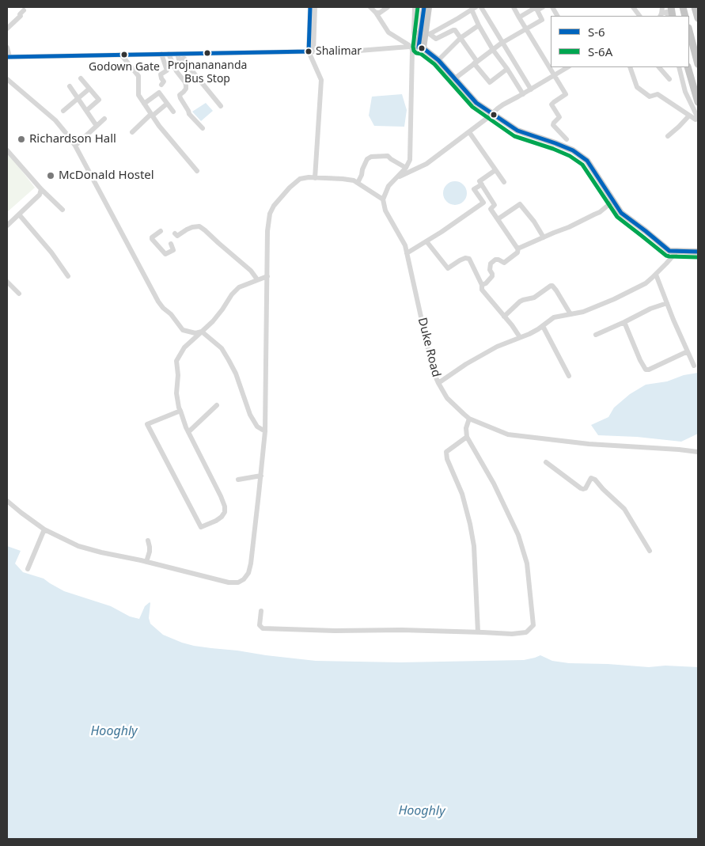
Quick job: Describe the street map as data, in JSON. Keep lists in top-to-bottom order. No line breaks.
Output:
{"streets":{"street":["Duke Road"]},"water":["Hooghly"],"places":["Shalimar","Projnanananda Bus Stop","Godown Gate","Richardson Hall","McDonald Hostel"],"lines":["transit line S-6","transit line S-6A"],"legend":["S-6","S-6A"]}
